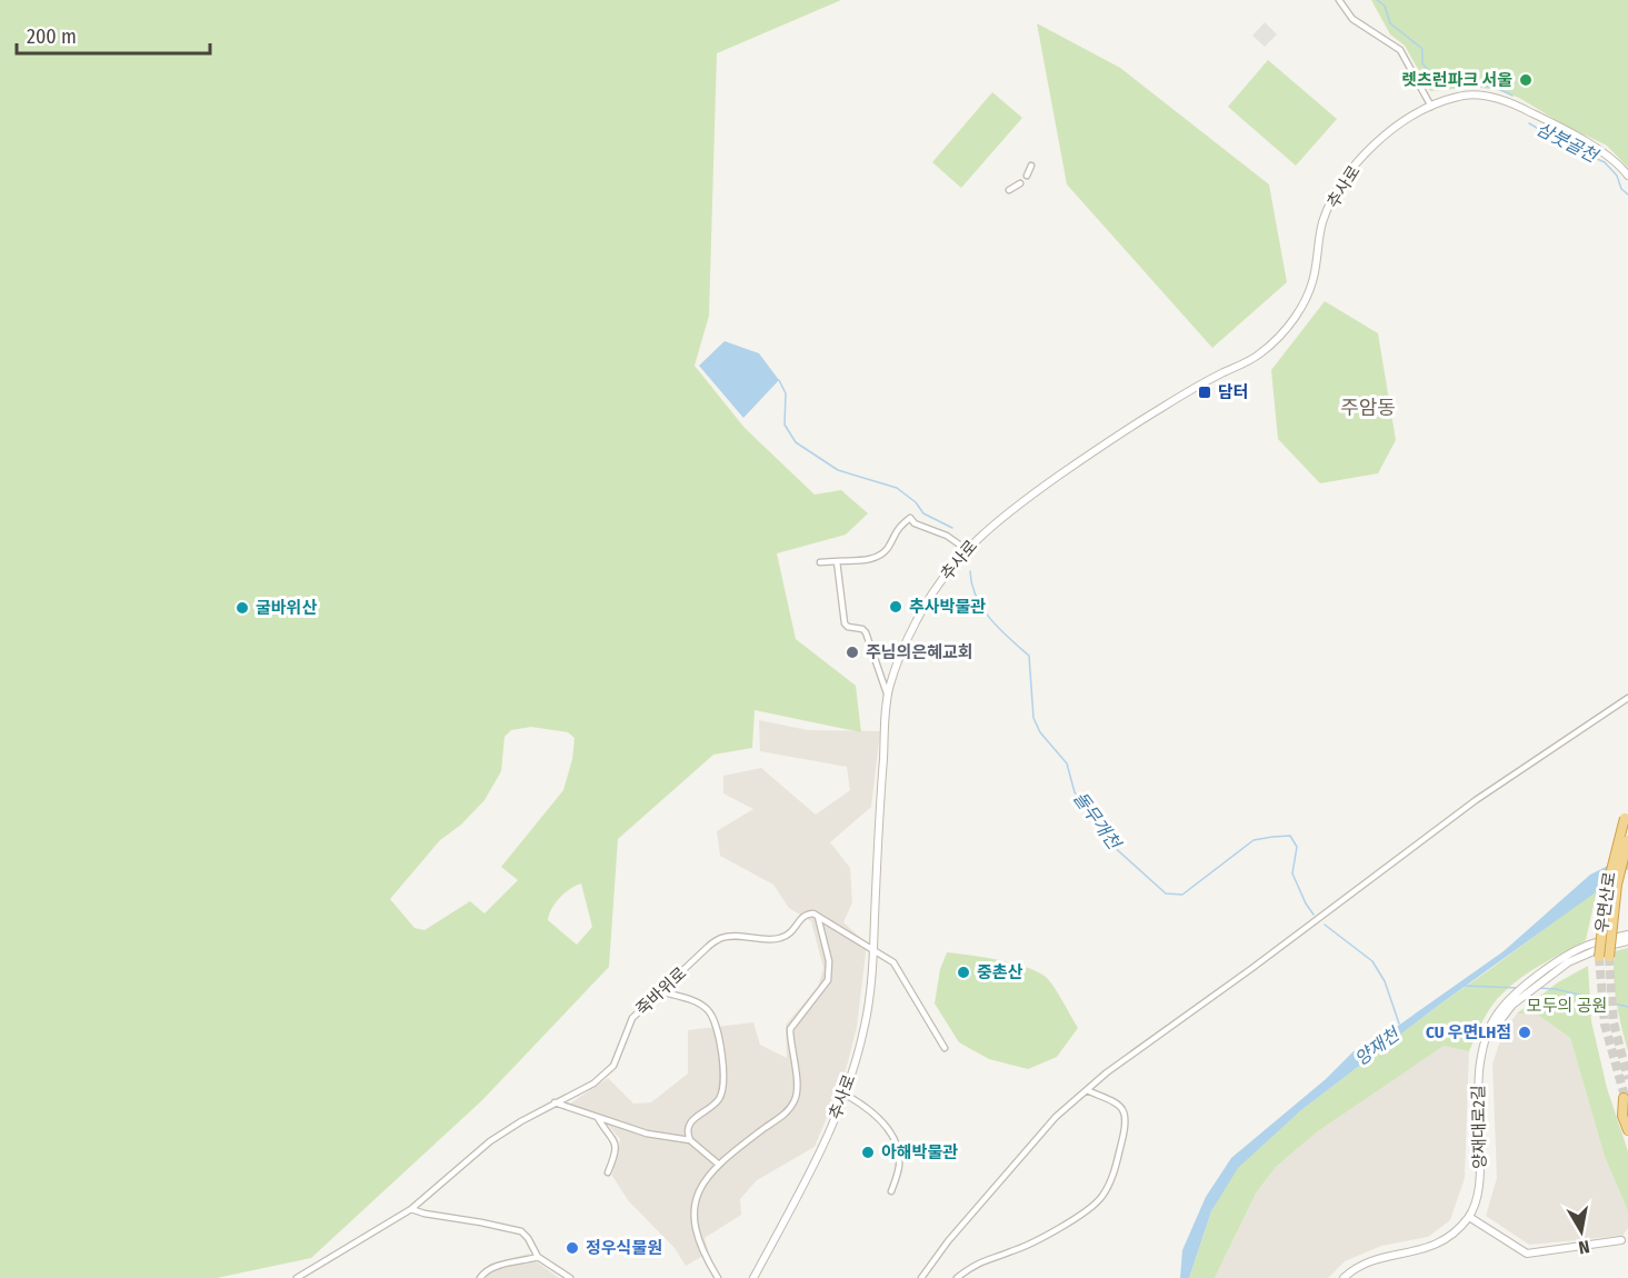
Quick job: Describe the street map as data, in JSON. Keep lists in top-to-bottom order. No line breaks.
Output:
{"streets":{"highway":["우면산로"],"street":["추사로","죽바위로","양재대로2길"]},"districts":["주암동"],"water":["삼붓골천","돌무개천","양재천"],"parks":["모두의 공원"],"places":{"other":["렛츠런파크 서울","추사박물관","굴바위산","주님의은혜교회","중촌산","CU 우면LH점","아해박물관","정우식물원"],"transit":["담터"]},"scale_bar":"200 m","north":"bottom"}
